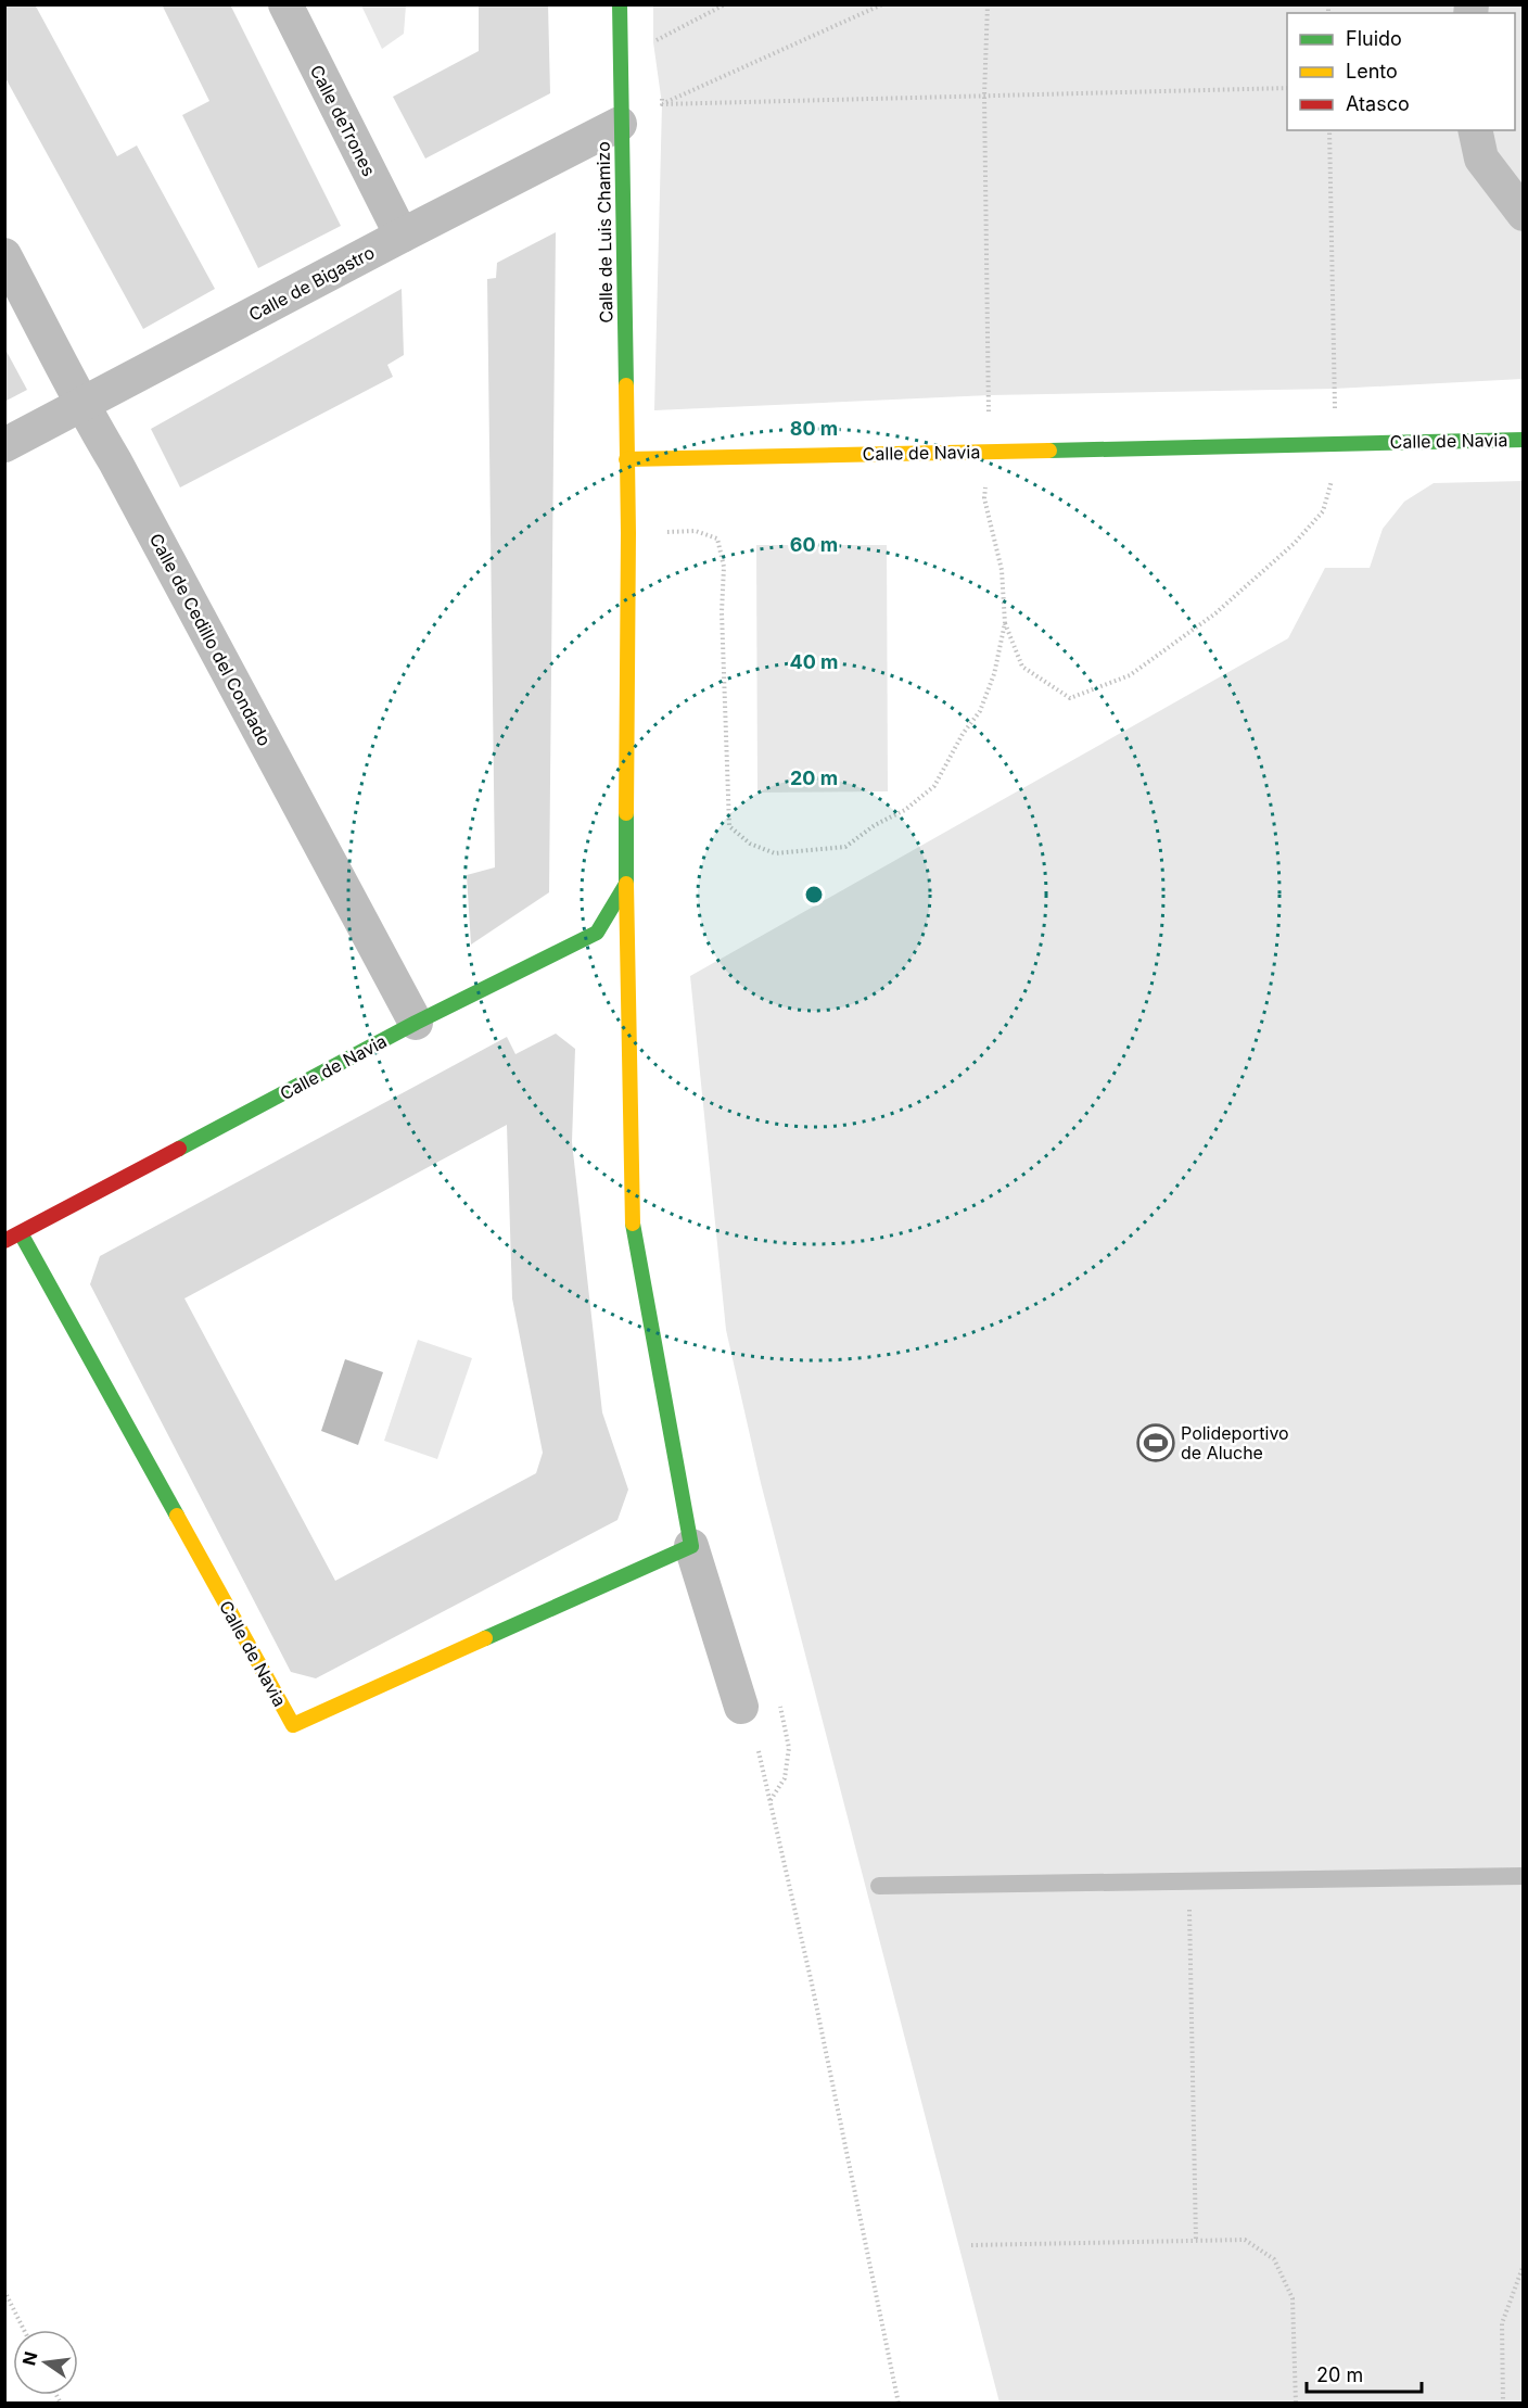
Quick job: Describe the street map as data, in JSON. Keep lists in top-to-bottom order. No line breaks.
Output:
{"streets":{"street":["Calle deTrones","Calle de Luis Chamizo","Calle de Bigastro","Calle de Navia","Calle de Cedillo del Condado"]},"crossings":[["Calle deTrones","Calle de Bigastro"],["Calle de Luis Chamizo","Calle de Bigastro"],["Calle de Luis Chamizo","Calle de Navia"],["Calle de Bigastro","Calle de Cedillo del Condado"],["Calle de Navia","Calle de Cedillo del Condado"]],"places":{"sports":["Polideportivo de Aluche"]},"legend":["Fluido","Lento","Atasco"],"scale_bar":"20 m","north":"left","rings":["80 m","60 m","40 m","20 m"]}
